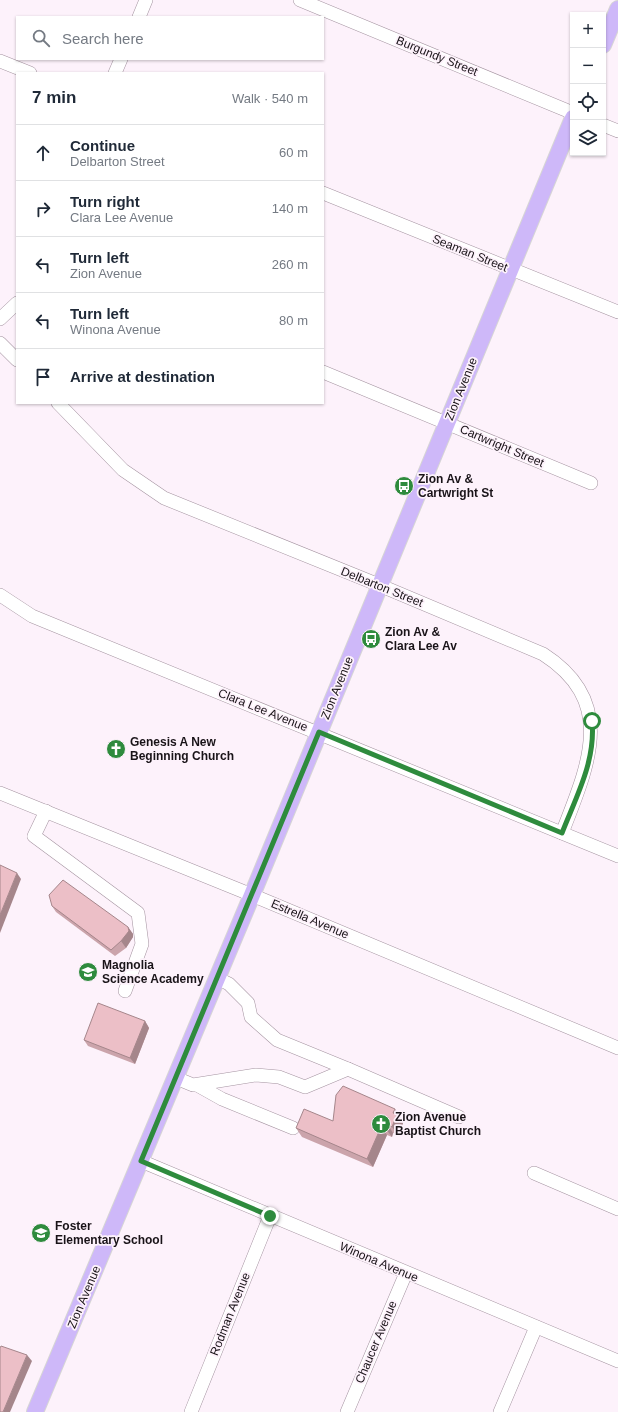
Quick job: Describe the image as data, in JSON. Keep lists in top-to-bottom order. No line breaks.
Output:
{"streets":{"main road":["Zion Avenue"],"street":["Burgundy Street","Seaman Street","Cartwright Street","Delbarton Street","Clara Lee Avenue","Estrella Avenue","Winona Avenue","Rodman Avenue","Chaucer Avenue"]},"crossings":[["Seaman Street","Zion Avenue"],["Zion Avenue","Cartwright Street"],["Zion Avenue","Delbarton Street"],["Zion Avenue","Clara Lee Avenue"],["Zion Avenue","Estrella Avenue"],["Zion Avenue","Winona Avenue"],["Delbarton Street","Clara Lee Avenue"],["Winona Avenue","Rodman Avenue"],["Winona Avenue","Chaucer Avenue"]],"places":{"bus stop":["Zion Av & Cartwright St","Zion Av & Clara Lee Av"],"church":["Genesis A New Beginning Church","Zion Avenue Baptist Church"],"school or university":["Magnolia Science Academy","Foster Elementary School"]},"page":{"map_buttons":["+","−"],"search":"Search here","heading":["7 min","Walk · 540 m"],"list":[["Continue","Delbarton Street","60 m"],["Turn right","Clara Lee Avenue","140 m"],["Turn left","Zion Avenue","260 m"],["Turn left","Winona Avenue","80 m"],"Arrive at destination"]}}
